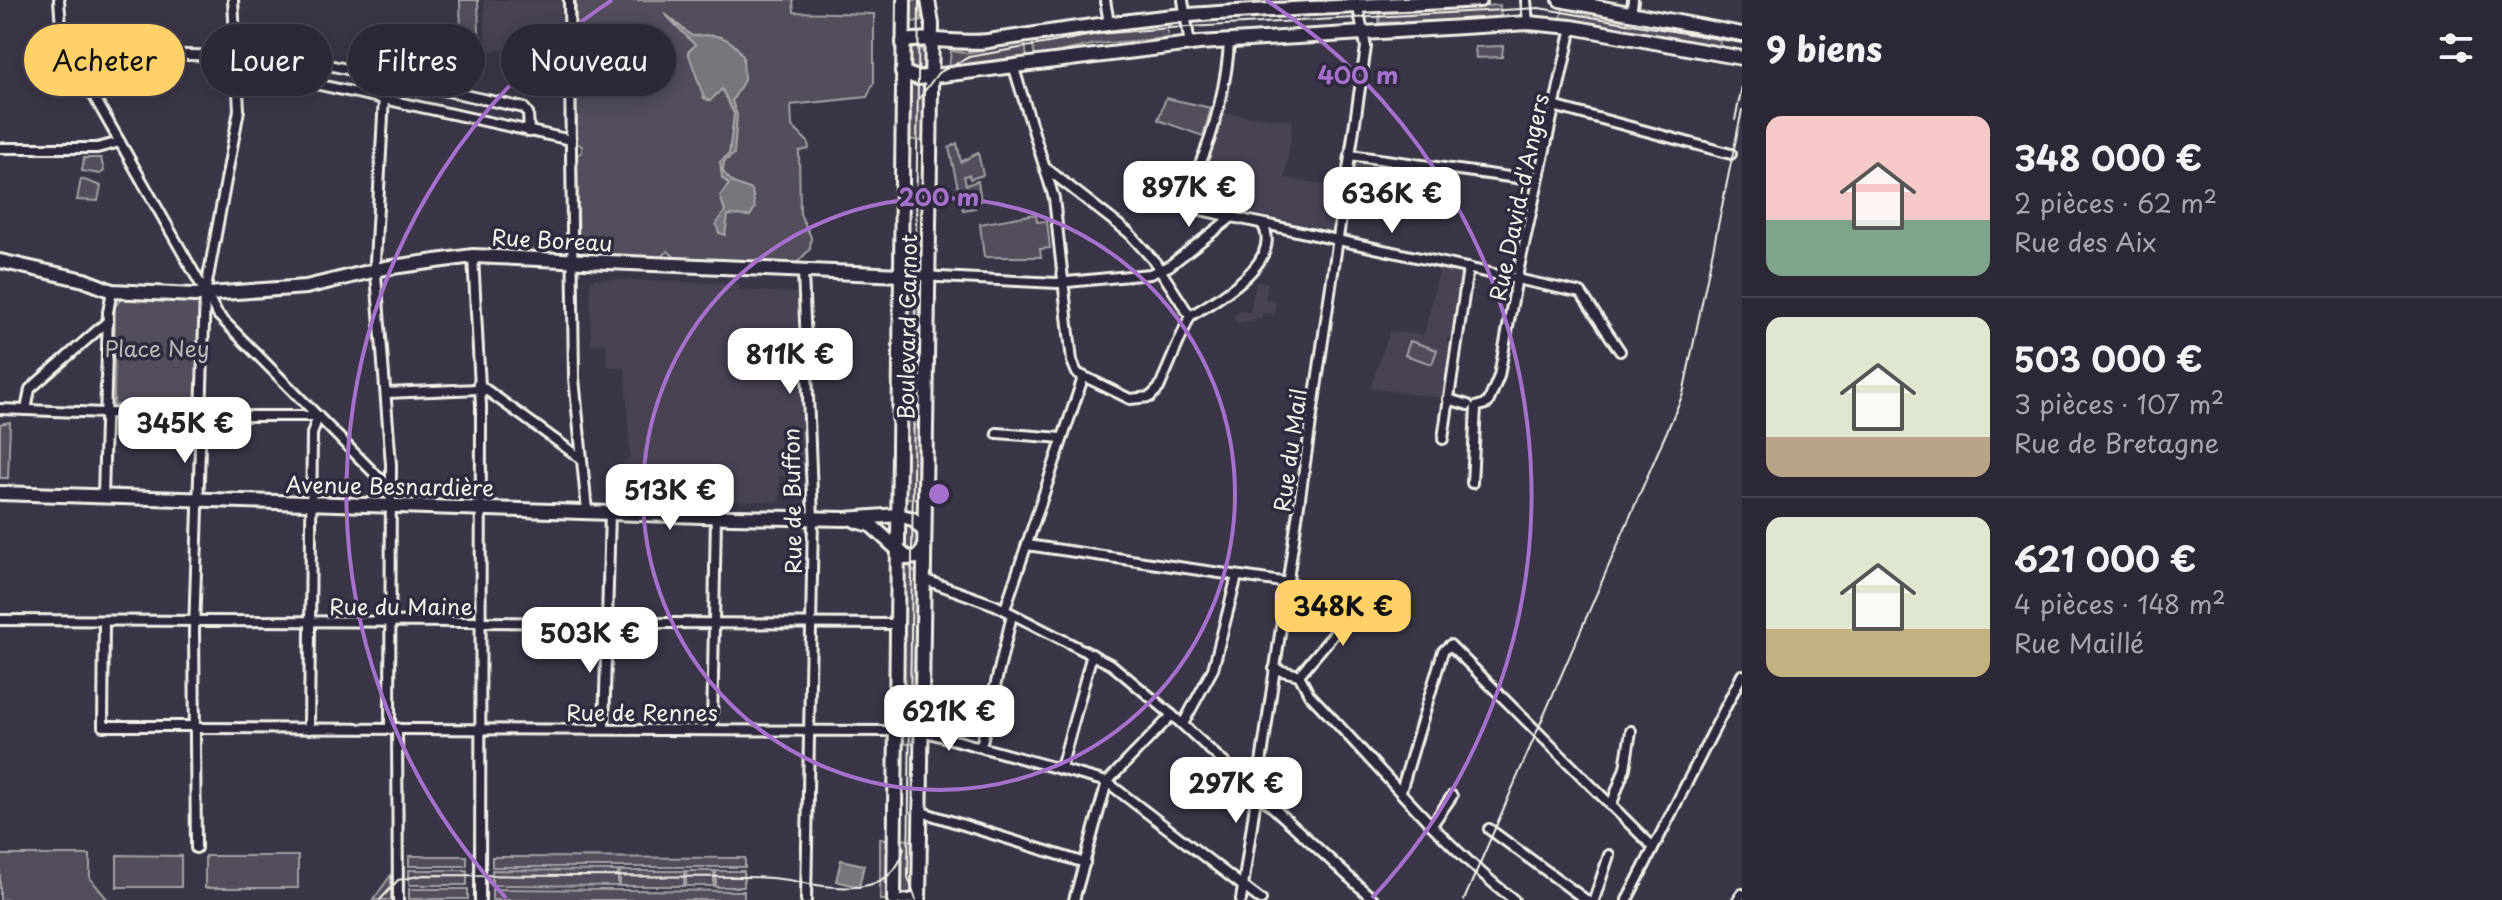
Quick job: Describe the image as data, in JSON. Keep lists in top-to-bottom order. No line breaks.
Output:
{"streets":{"main road":["Rue Boreau","Boulevard Carnot","Avenue Besnardière"],"street":["Rue David-d'Angers","Rue du Mail","Rue de Buffon","Rue du Maine","Rue de Rennes"]},"crossings":[["Rue Boreau","Boulevard Carnot"],["Rue Boreau","Rue de Buffon"],["Boulevard Carnot","Avenue Besnardière"],["Boulevard Carnot","Rue du Maine"],["Boulevard Carnot","Rue de Rennes"],["Avenue Besnardière","Rue de Buffon"],["Rue de Buffon","Rue du Maine"],["Rue de Buffon","Rue de Rennes"],["Rue du Maine","Rue de Rennes"]],"parks":["Place Ney"],"page":{"heading":"9 biens","chip":["Acheter","Louer","Filtres","Nouveau"],"list":[{"name":"348 000 €","note":"2 pièces · 62 m² · Rue des Aix"},{"name":"503 000 €","note":"3 pièces · 107 m² · Rue de Bretagne"},{"name":"621 000 €","note":"4 pièces · 148 m² · Rue Maillé"}],"price":["897K €","636K €","811K €","345K €","513K €","348K €","503K €","621K €","297K €"]},"rings":["400 m","200 m"]}
